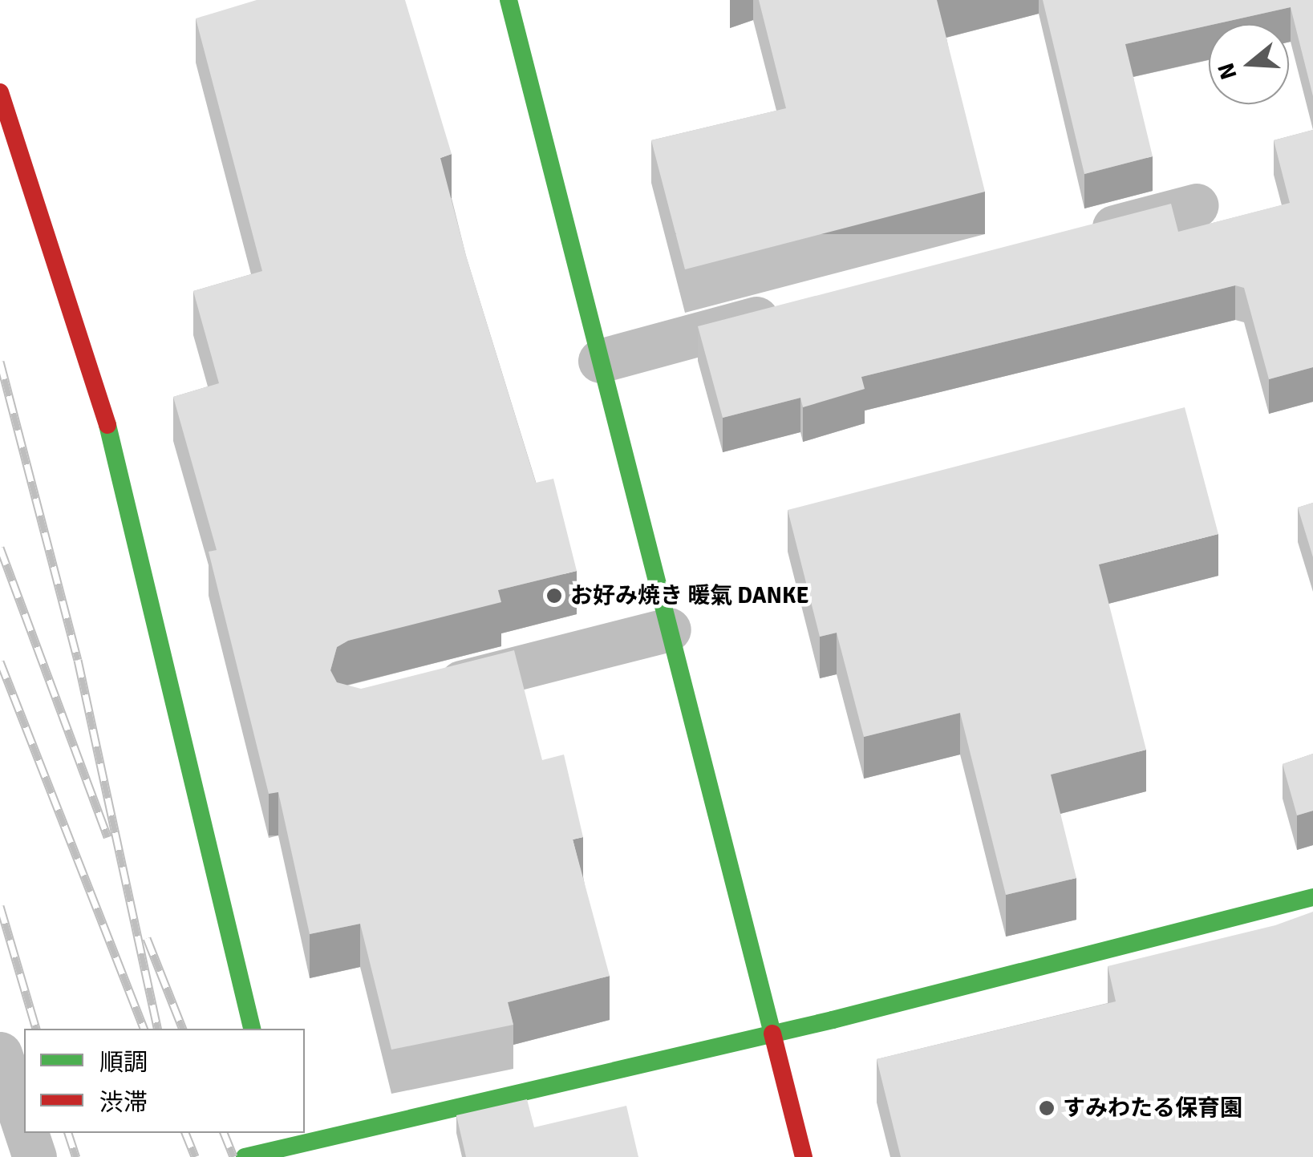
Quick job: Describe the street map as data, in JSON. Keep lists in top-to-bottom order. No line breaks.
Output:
{"places":["お好み焼き 暖氣 DANKE","すみわたる保育園"],"legend":["順調","渋滞"],"north":"left"}
